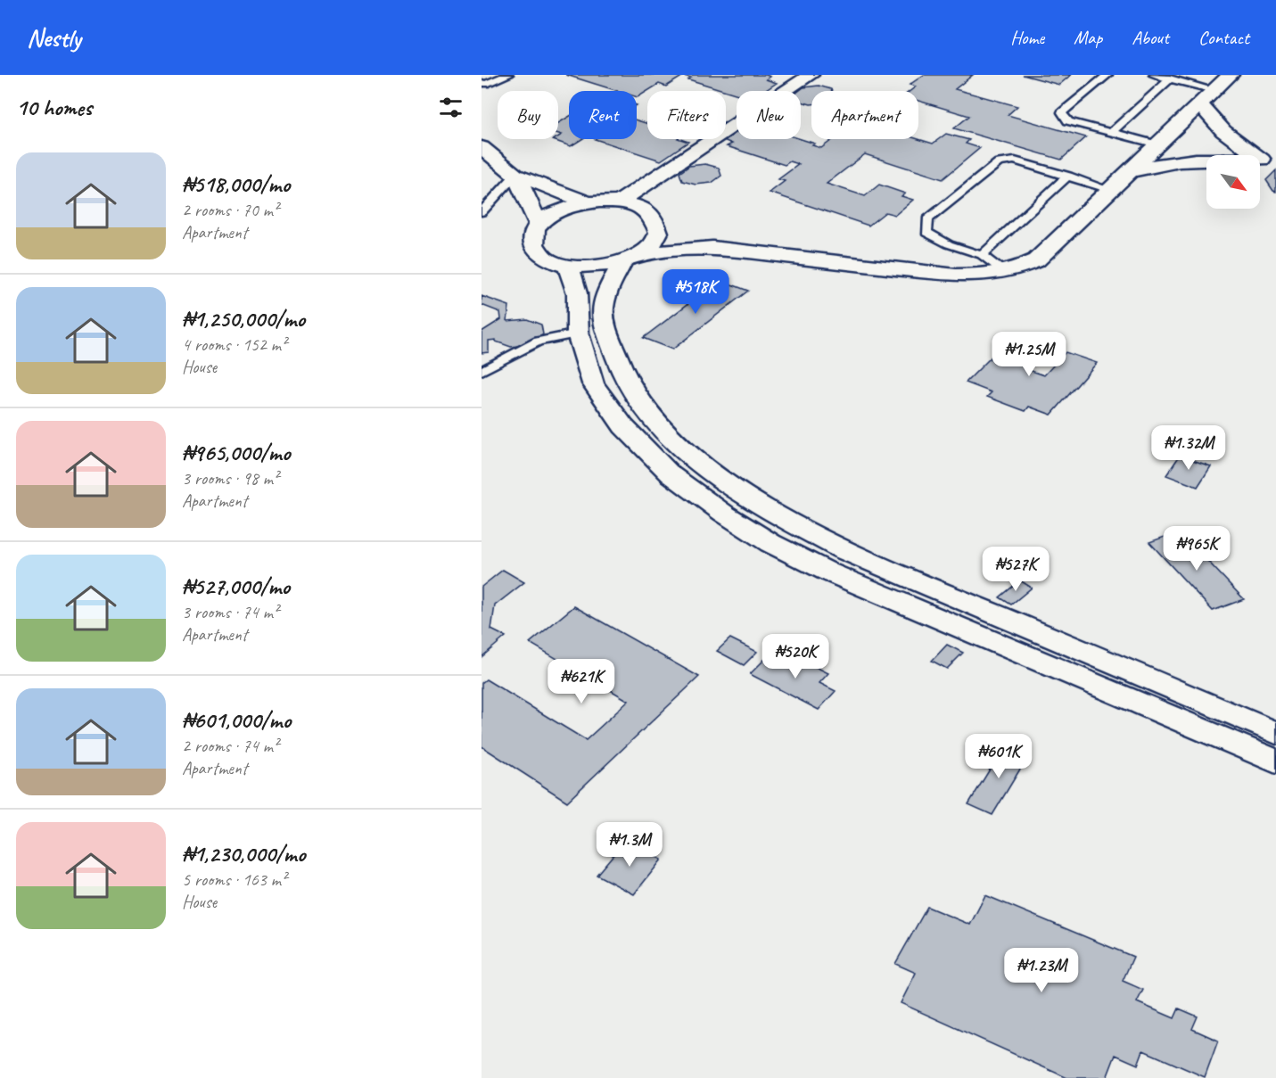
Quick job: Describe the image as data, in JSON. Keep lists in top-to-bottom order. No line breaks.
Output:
{"north":"bottom right","page":{"header":"Nestly","nav":["Home","Map","About","Contact"],"heading":"10 homes","chip":["Buy","Rent","Filters","New","Apartment"],"list":[{"name":"₦518,000/mo","note":"2 rooms · 70 m² · Apartment"},{"name":"₦1,250,000/mo","note":"4 rooms · 152 m² · House"},{"name":"₦965,000/mo","note":"3 rooms · 98 m² · Apartment"},{"name":"₦527,000/mo","note":"3 rooms · 74 m² · Apartment"},{"name":"₦601,000/mo","note":"2 rooms · 74 m² · Apartment"},{"name":"₦1,230,000/mo","note":"5 rooms · 163 m² · House"}],"price":["₦518K","₦1.25M","₦1.32M","₦965K","₦527K","₦520K","₦621K","₦601K","₦1.3M","₦1.23M"]}}
